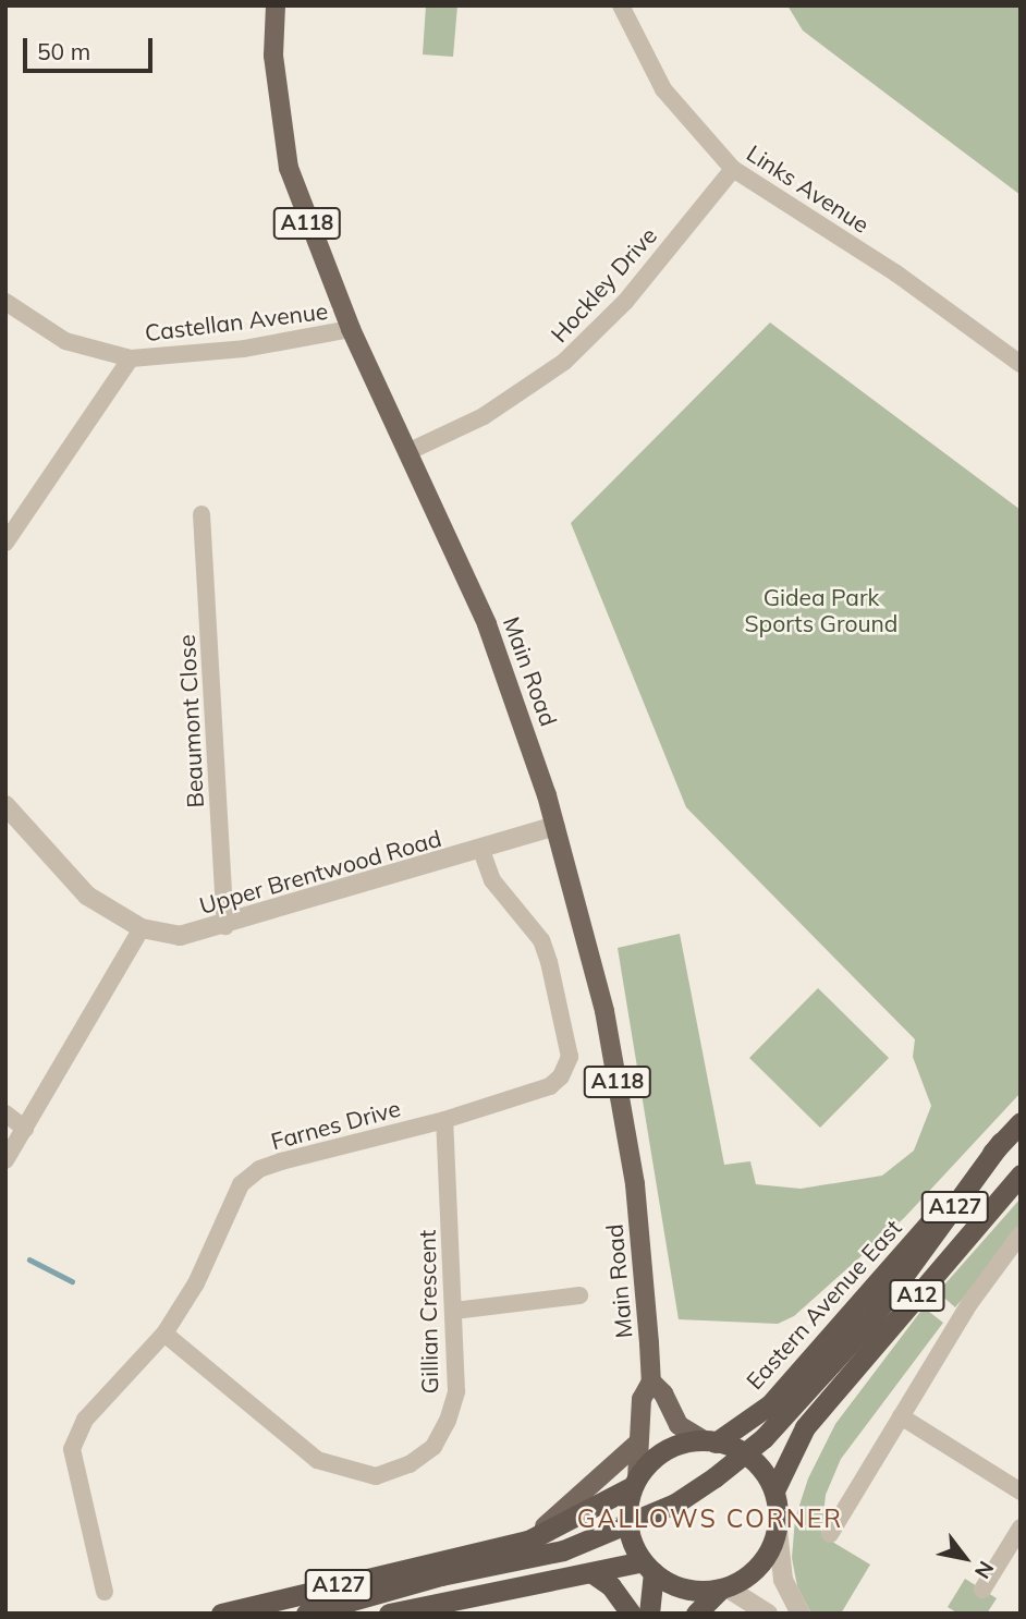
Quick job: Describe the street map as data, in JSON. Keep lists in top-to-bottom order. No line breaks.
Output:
{"streets":{"highway":["A127","A12","Eastern Avenue East"],"main road":["A118","Main Road"],"street":["Links Avenue","Hockley Drive","Castellan Avenue","Beaumont Close","Upper Brentwood Road","Farnes Drive","Gillian Crescent"]},"crossings":[["Links Avenue","Hockley Drive"],["Hockley Drive","Main Road"],["Castellan Avenue","Main Road"],["Main Road","Upper Brentwood Road"],["Main Road","A127"],["Main Road","A12"],["Main Road","Eastern Avenue East"],["Beaumont Close","Upper Brentwood Road"],["Upper Brentwood Road","Farnes Drive"],["Farnes Drive","Gillian Crescent"],["A127","A12"],["A127","Eastern Avenue East"],["A12","Eastern Avenue East"]],"districts":["GALLOWS CORNER"],"parks":["Gidea Park Sports Ground"],"scale_bar":"50 m","north":"bottom right"}
